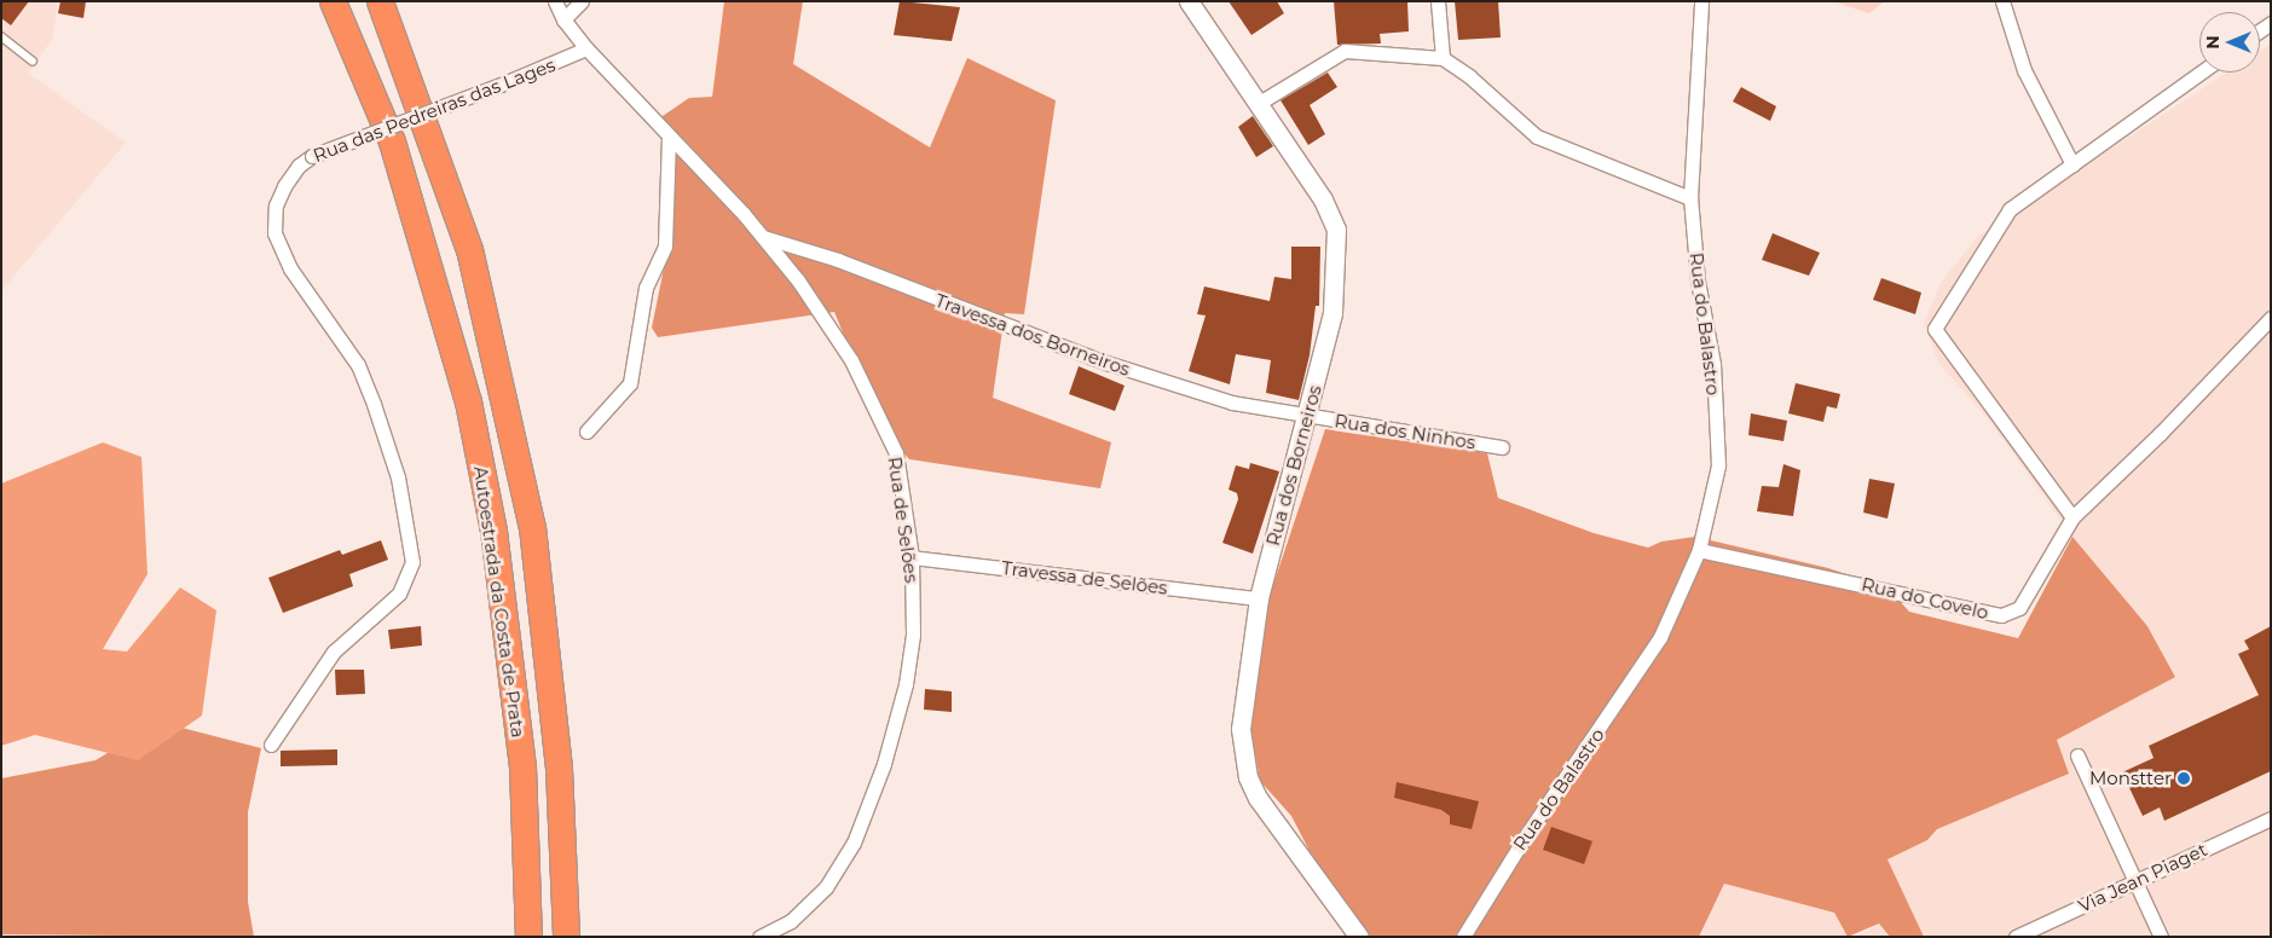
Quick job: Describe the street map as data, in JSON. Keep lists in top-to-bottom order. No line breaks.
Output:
{"streets":{"highway":["Autoestrada da Costa de Prata"],"street":["Rua das Pedreiras das Lages","Rua do Balastro","Travessa dos Borneiros","Rua dos Ninhos","Rua dos Borneiros","Rua de Selões","Travessa de Selões","Rua do Covelo","Via Jean Piaget"]},"crossings":[["Rua das Pedreiras das Lages","Rua de Selões"],["Rua do Balastro","Rua do Covelo"],["Travessa dos Borneiros","Rua dos Ninhos"],["Travessa dos Borneiros","Rua dos Borneiros"],["Travessa dos Borneiros","Rua de Selões"],["Rua dos Ninhos","Rua dos Borneiros"],["Rua dos Borneiros","Travessa de Selões"],["Rua de Selões","Travessa de Selões"]],"places":["Monstter"],"north":"left"}
